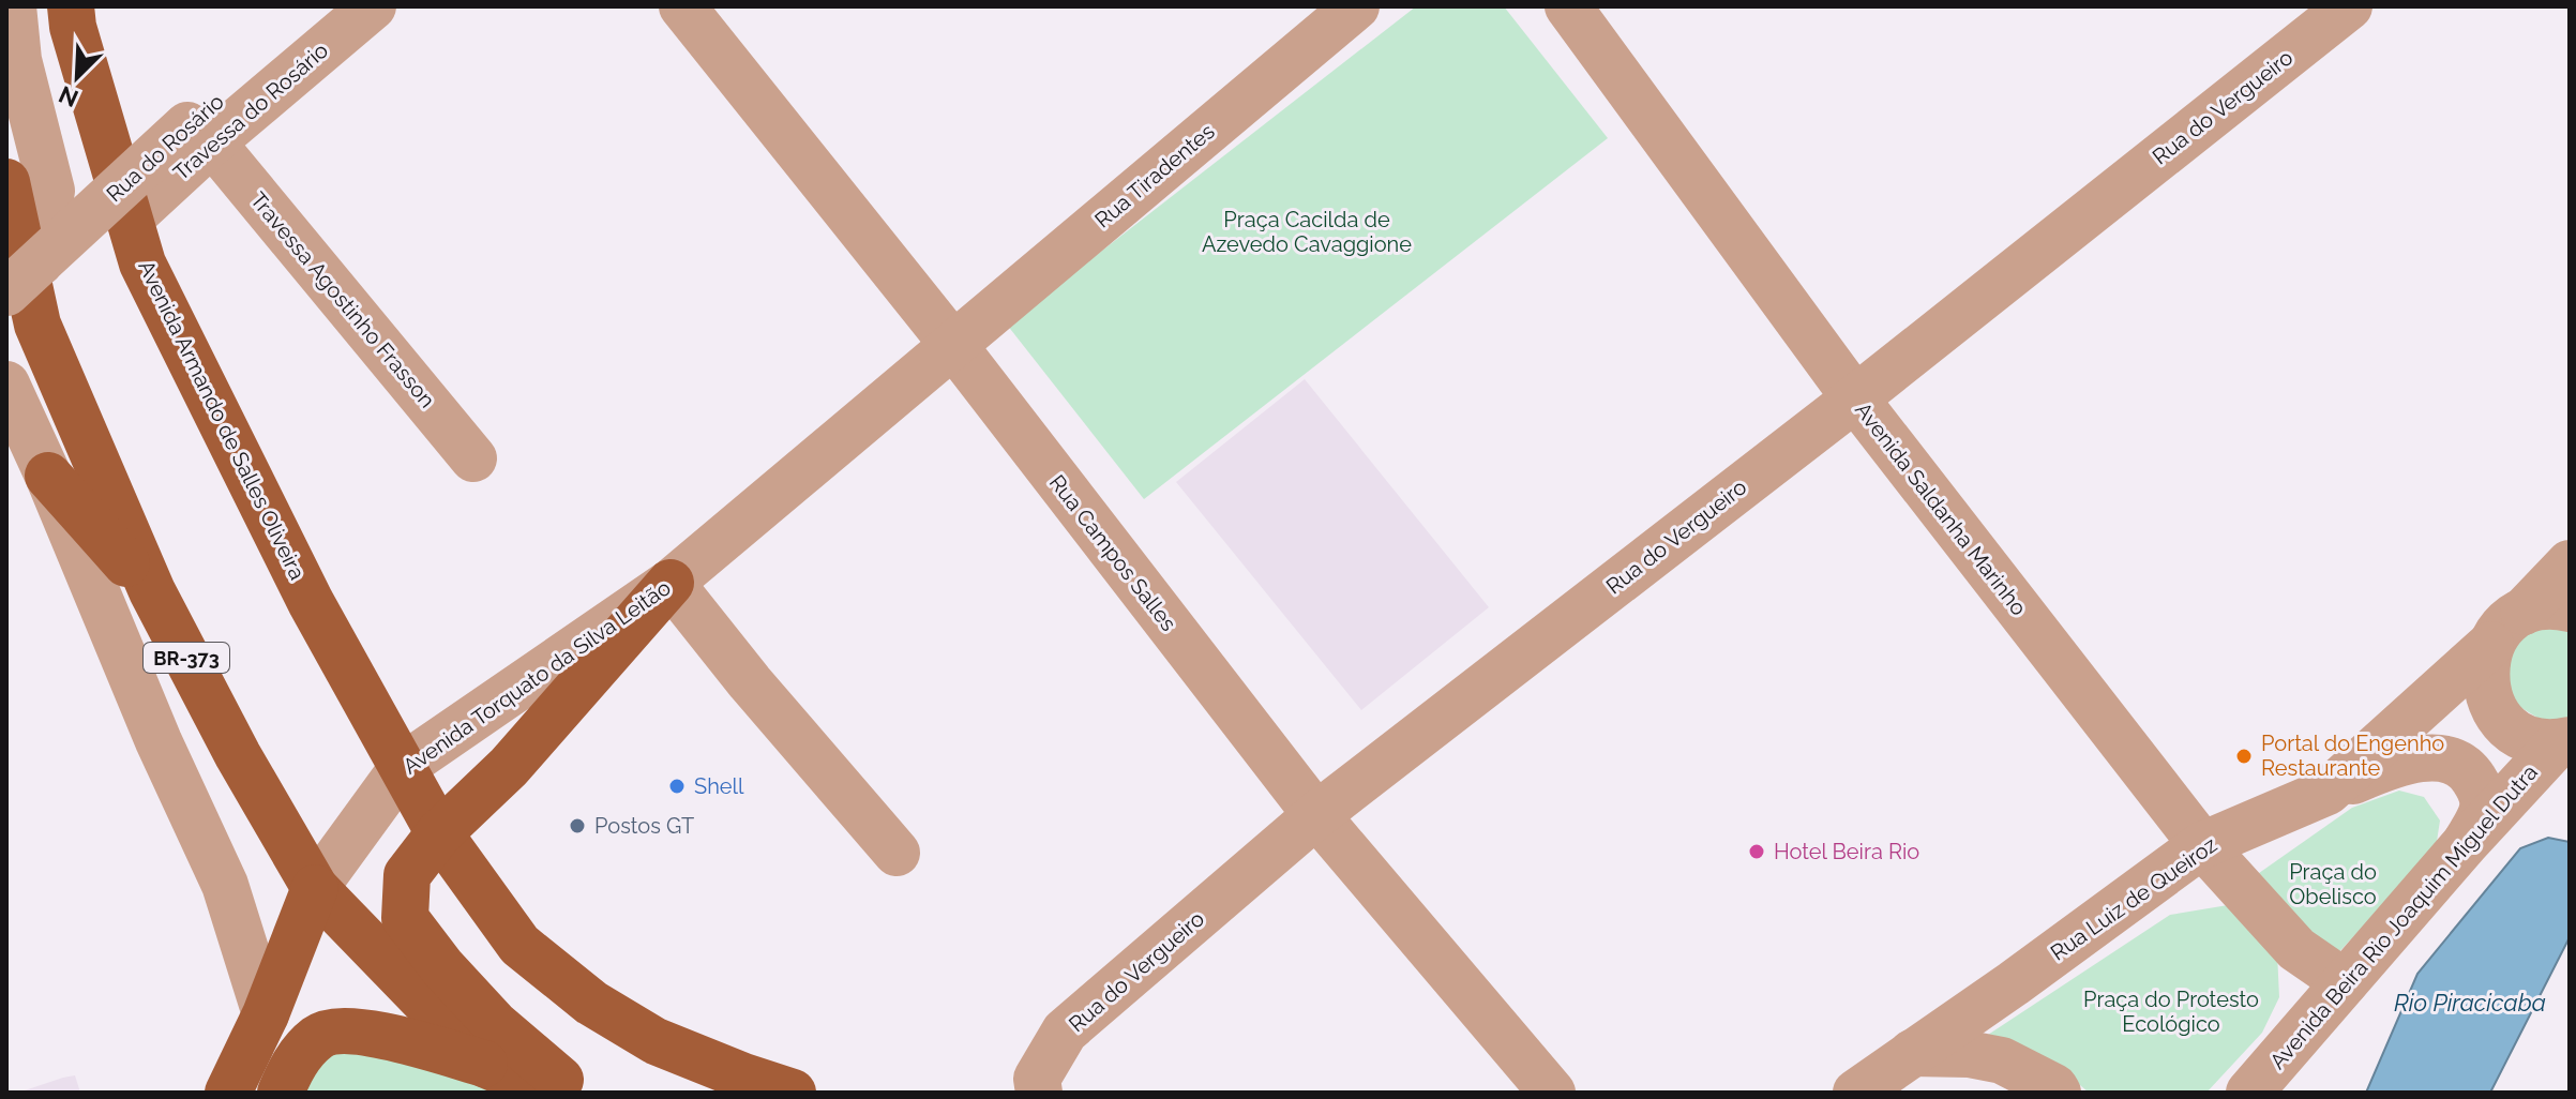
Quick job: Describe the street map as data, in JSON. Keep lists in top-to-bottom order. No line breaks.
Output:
{"streets":{"main road":["Avenida Armando de Salles Oliveira","BR-373","Avenida Torquato da Silva Leitão"],"street":["Rua do Vergueiro","Travessa do Rosário","Rua do Rosário","Rua Tiradentes","Travessa Agostinho Frasson","Avenida Saldanha Marinho","Rua Campos Salles","Rua Luiz de Queiroz","Avenida Beira Rio Joaquim Miguel Dutra"]},"crossings":[["Rua do Vergueiro","Avenida Saldanha Marinho"],["Rua do Vergueiro","Rua Campos Salles"],["Travessa do Rosário","Rua do Rosário"],["Travessa do Rosário","Travessa Agostinho Frasson"],["Travessa do Rosário","Avenida Armando de Salles Oliveira"],["Rua do Rosário","Travessa Agostinho Frasson"],["Rua Tiradentes","Rua Campos Salles"],["Rua Tiradentes","Avenida Torquato da Silva Leitão"],["Avenida Armando de Salles Oliveira","Avenida Torquato da Silva Leitão"],["Avenida Saldanha Marinho","Rua Luiz de Queiroz"],["Avenida Saldanha Marinho","Avenida Beira Rio Joaquim Miguel Dutra"],["Rua Campos Salles","Avenida Torquato da Silva Leitão"],["BR-373","Avenida Torquato da Silva Leitão"]],"water":["Rio Piracicaba"],"parks":["Praça Cacilda de Azevedo Cavaggione","Praça do Obelisco","Praça do Protesto Ecológico"],"places":["Portal do Engenho Restaurante","Shell","Postos GT","Hotel Beira Rio"],"north":"bottom left"}
